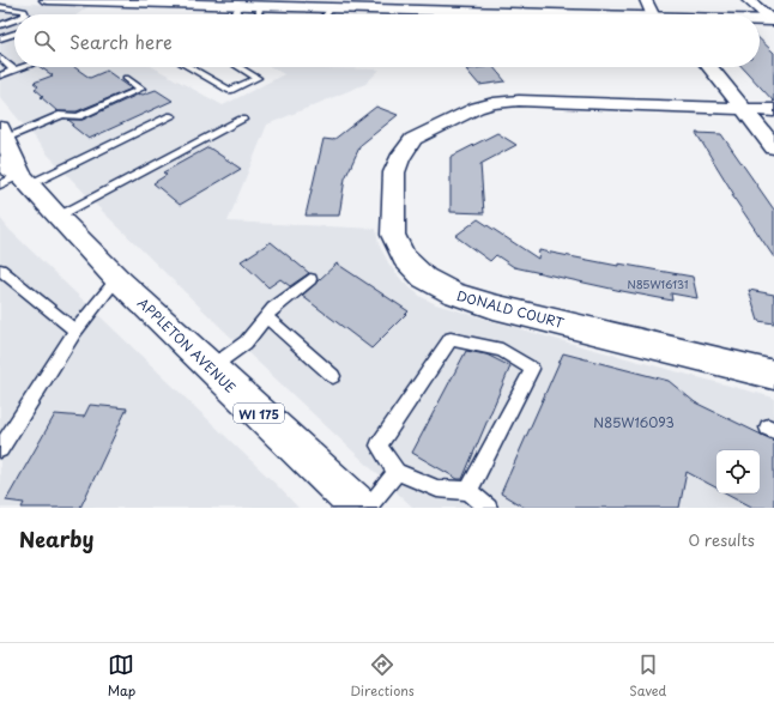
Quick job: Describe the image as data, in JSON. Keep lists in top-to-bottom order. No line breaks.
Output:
{"streets":{"street":["DONALD COURT","APPLETON AVENUE","WI 175"]},"house_numbers":["N85W16131","N85W16093"],"page":{"search":"Search here","heading":["Nearby","0 results"],"nav":["Map","Directions","Saved"]}}
